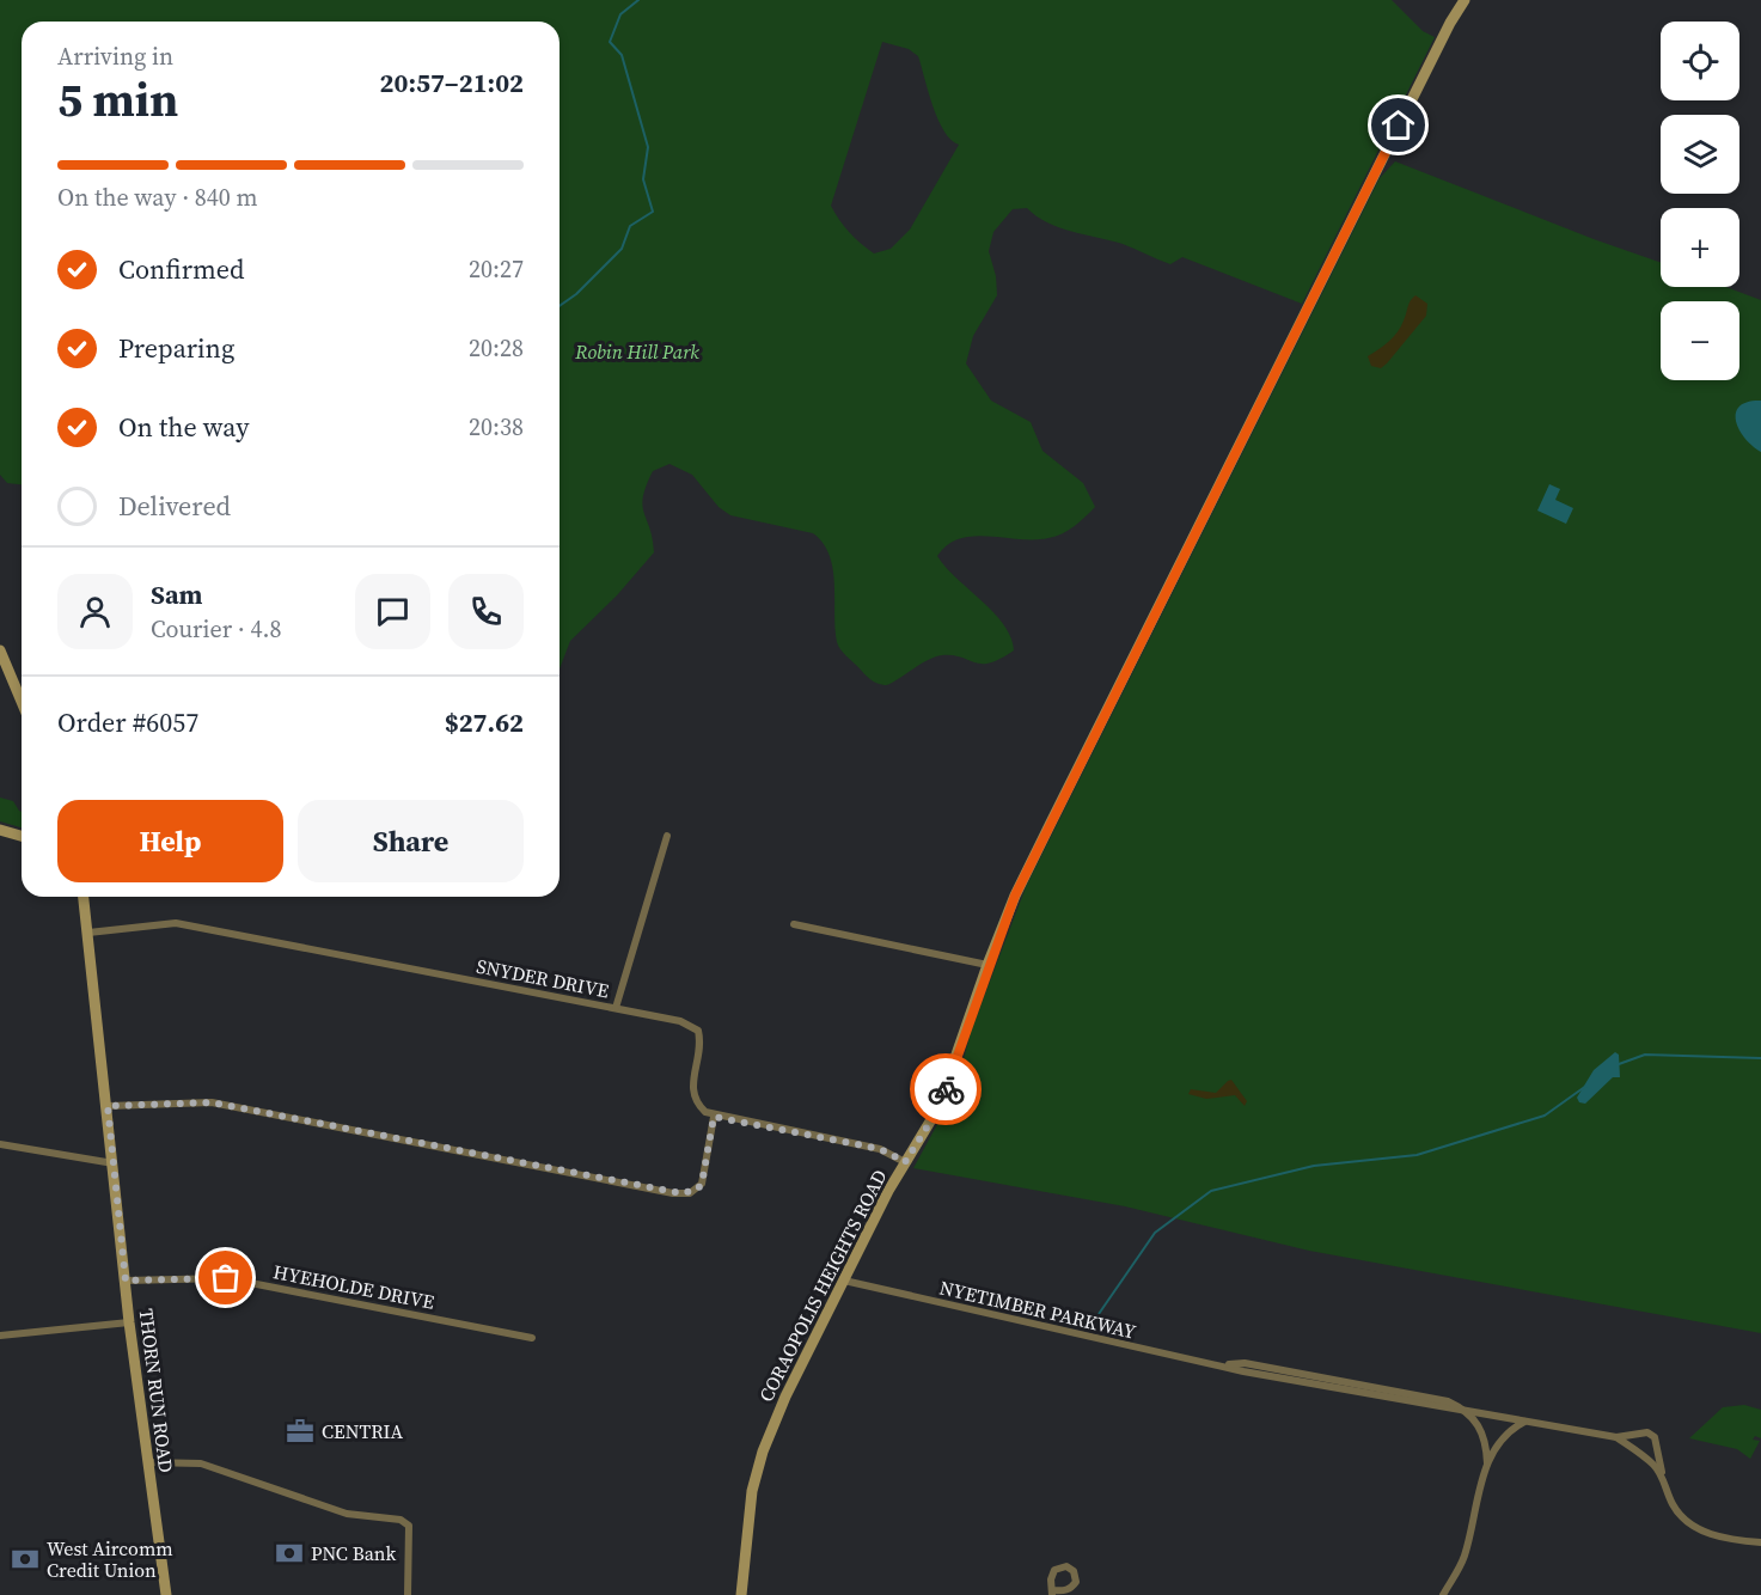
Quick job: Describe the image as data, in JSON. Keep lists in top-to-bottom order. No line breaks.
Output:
{"streets":{"street":["SNYDER DRIVE","CORAOPOLIS HEIGHTS ROAD","HYEHOLDE DRIVE","NYETIMBER PARKWAY","THORN RUN ROAD"]},"crossings":[["SNYDER DRIVE","THORN RUN ROAD"],["CORAOPOLIS HEIGHTS ROAD","NYETIMBER PARKWAY"],["HYEHOLDE DRIVE","THORN RUN ROAD"]],"parks":["Robin Hill Park"],"places":{"office":["CENTRIA"],"bank":["PNC Bank","West Aircomm Credit Union"]},"page":{"map_buttons":["+","−"],"heading":["5 min","Arriving in","20:57–21:02"],"panel":["Sam","Courier · 4.8","Order #6057","$27.62"],"bar":"On the way · 840 m","list":[["Confirmed","20:27"],["Preparing","20:28"],["On the way","20:38"],"Delivered"],"buttons":["Help","Share"]}}
